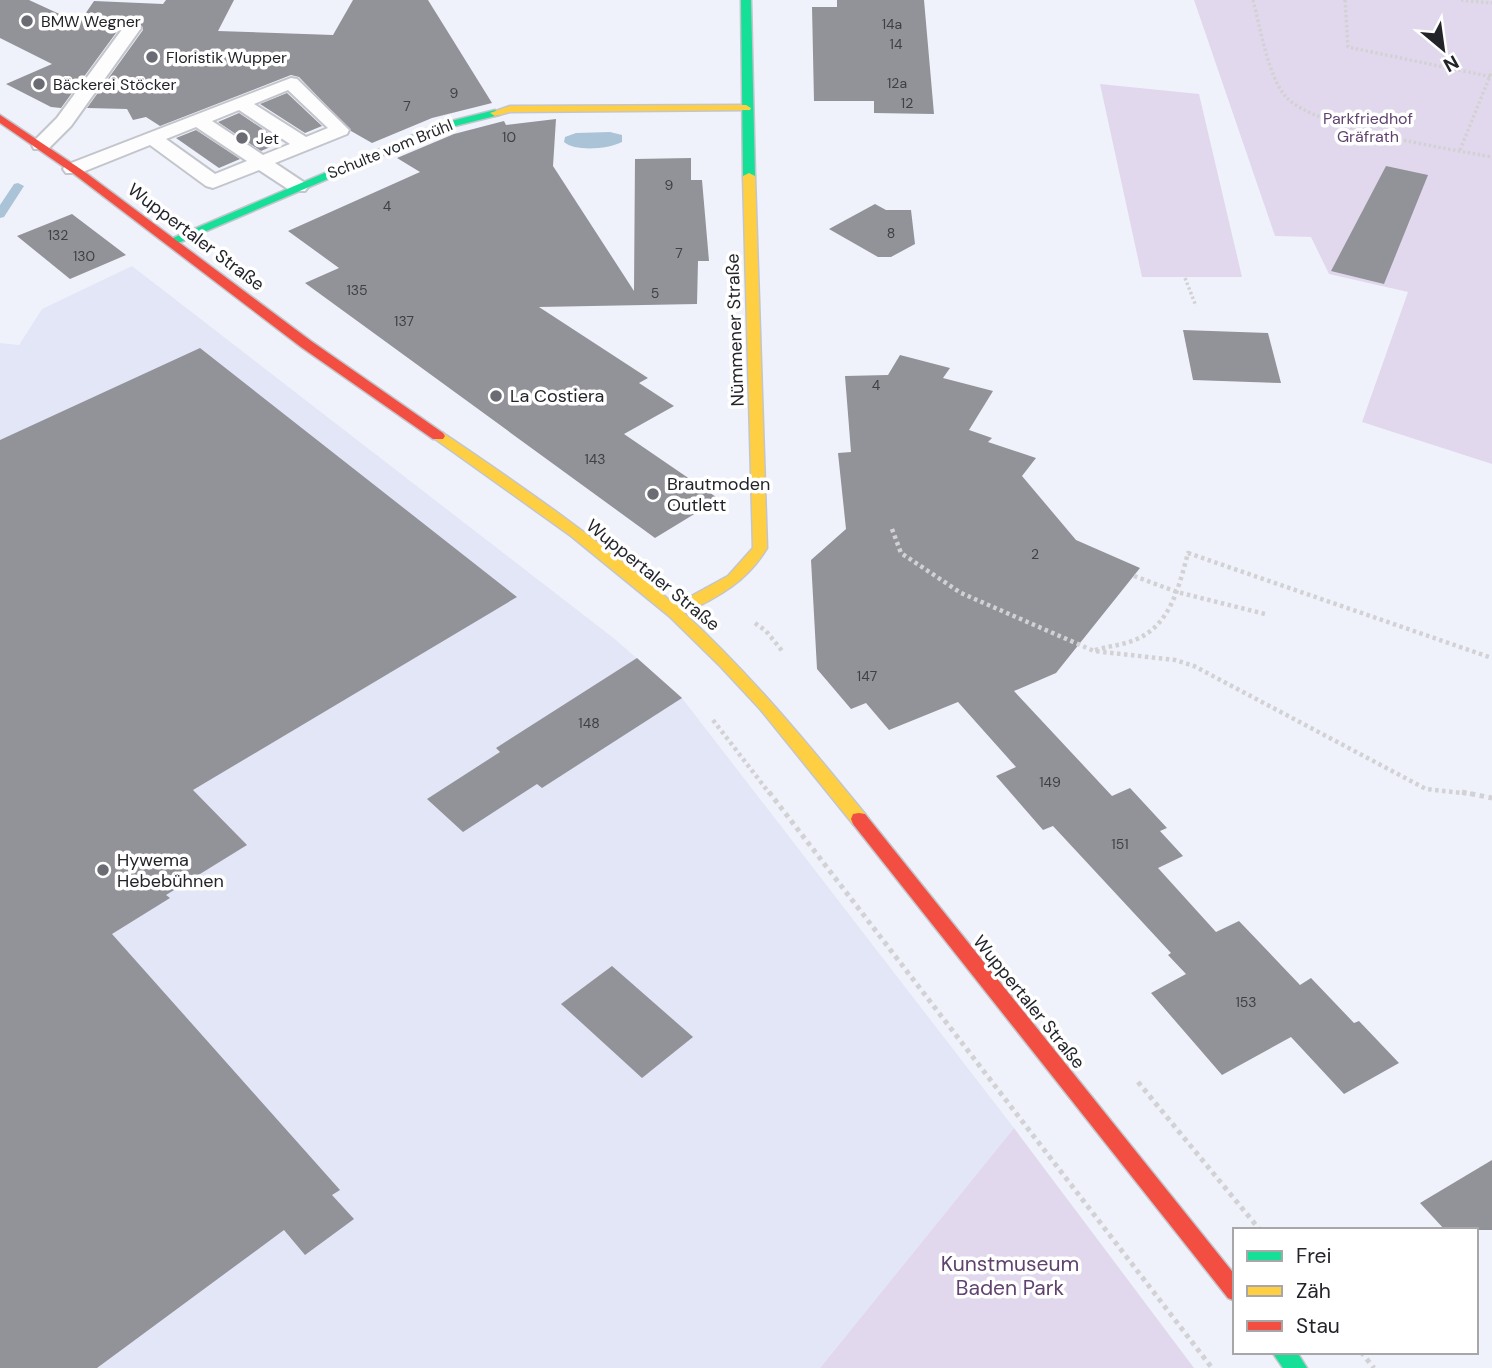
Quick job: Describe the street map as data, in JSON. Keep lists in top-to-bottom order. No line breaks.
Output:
{"streets":{"main road":["Schulte vom Brühl","Wuppertaler Straße","Nümmener Straße"]},"crossings":[["Schulte vom Brühl","Wuppertaler Straße"],["Schulte vom Brühl","Nümmener Straße"],["Wuppertaler Straße","Nümmener Straße"]],"parks":["Parkfriedhof Gräfrath","Kunstmuseum Baden Park"],"places":["BMW Wegner","Floristik Wupper","Bäckerei Stöcker","Jet","La Costiera","Brautmoden Outlett","Hywema Hebebühnen"],"house_numbers":["14a","14","12a","9","12","7","10","9","4","8","132","7","130","135","5","137","4","143","2","147","148","149","151","153"],"legend":["Frei","Zäh","Stau"],"north":"bottom right"}
